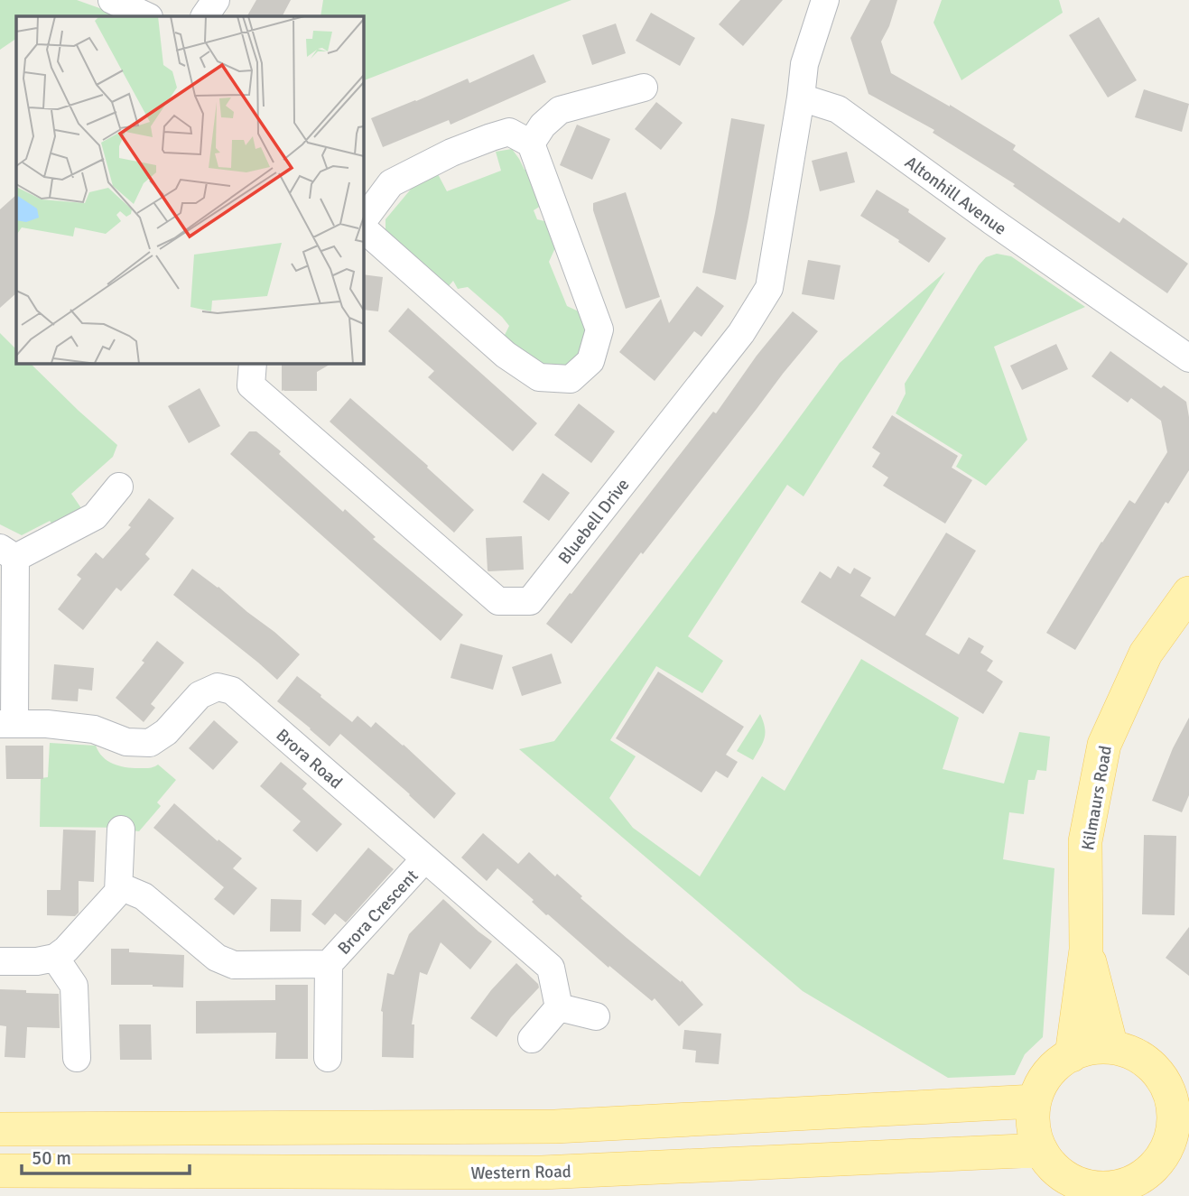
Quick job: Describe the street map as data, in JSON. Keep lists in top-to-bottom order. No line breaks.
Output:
{"streets":{"main road":["Kilmaurs Road","Western Road"],"street":["Altonhill Avenue","Bluebell Drive","Brora Road","Brora Crescent"]},"crossings":[["Altonhill Avenue","Bluebell Drive"],["Brora Road","Brora Crescent"],["Kilmaurs Road","Western Road"]],"scale_bar":"50 m"}
